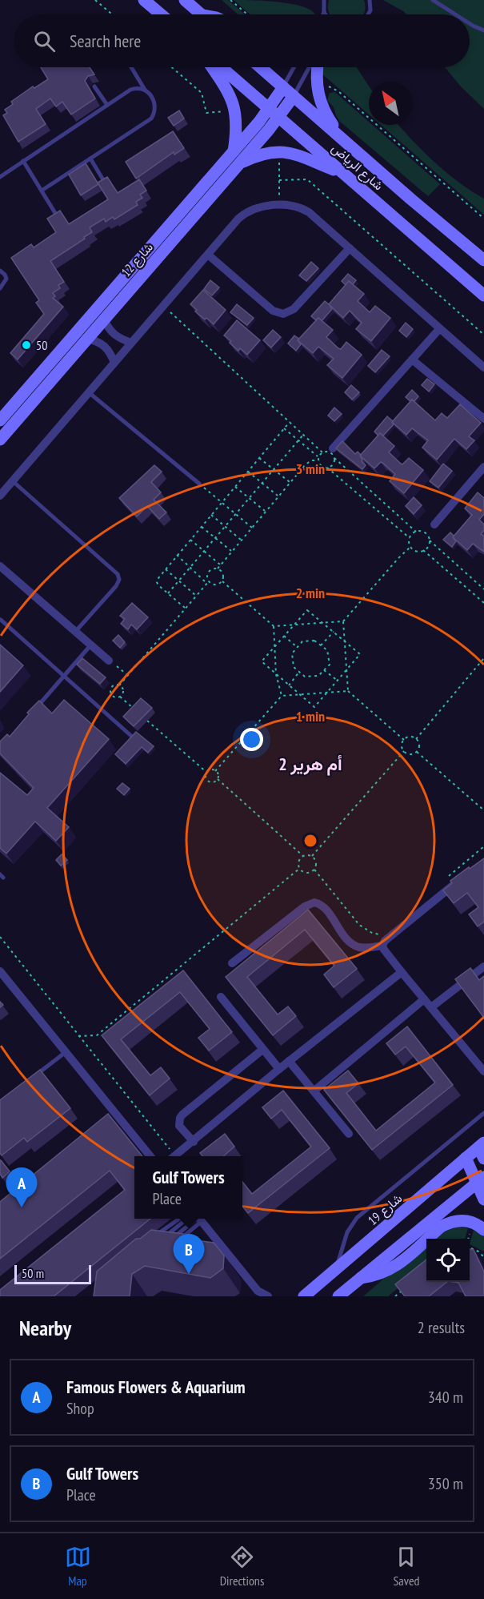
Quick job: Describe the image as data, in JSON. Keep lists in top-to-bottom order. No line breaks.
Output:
{"streets":{"main road":["شارع الرياض","شارع 12","شارع 19"]},"crossings":[["شارع الرياض","شارع 12"]],"districts":["أم هرير 2"],"places":["50"],"scale_bar":"50 m","north":"top left","page":{"search":"Search here","popup":["Gulf Towers","Place"],"pins":["A","B"],"scale":"50 m","heading":["Nearby","2 results"],"list":[{"mark":"A","name":"Famous Flowers & Aquarium","note":"Shop","value":"340 m"},{"mark":"B","name":"Gulf Towers","note":"Place","value":"350 m"}],"nav":["Map","Directions","Saved"]},"rings":["3 min","2 min","1 min"]}
